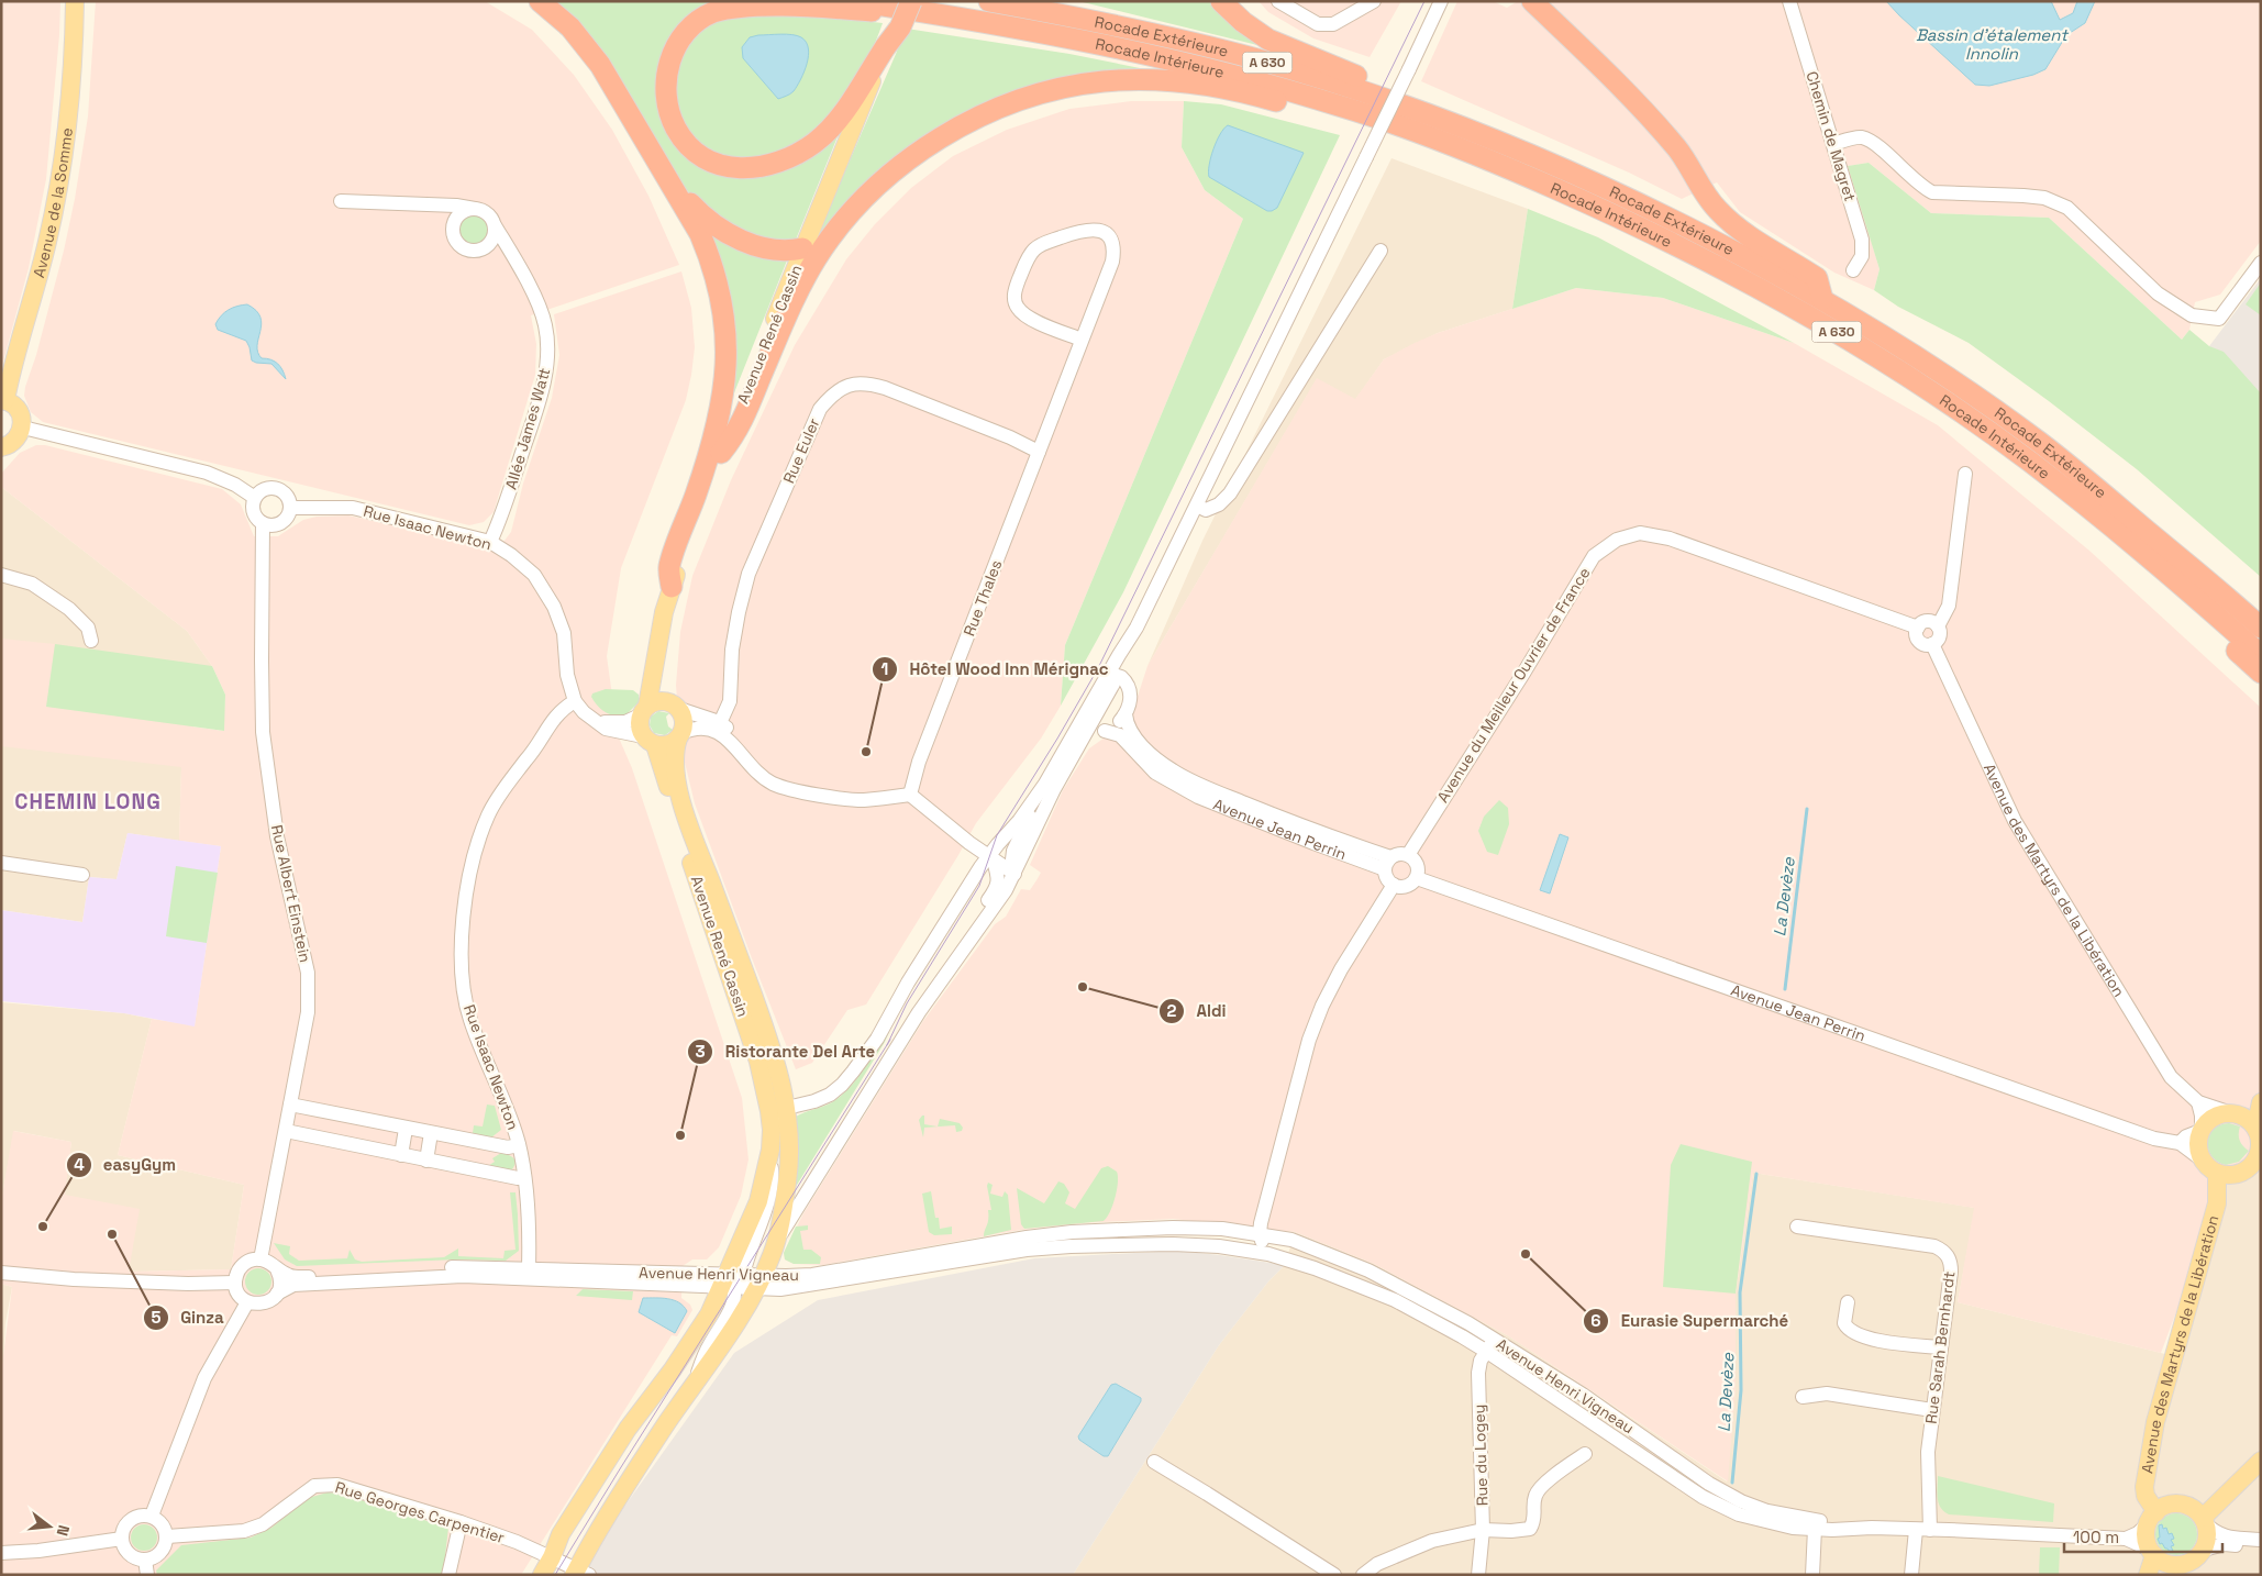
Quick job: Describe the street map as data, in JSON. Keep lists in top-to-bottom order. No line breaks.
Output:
{"streets":{"highway":["Rocade Extérieure","Rocade Intérieure","A 630"],"main road":["Avenue de la Somme","Avenue René Cassin","Avenue des Martyrs de la Libération"],"street":["Chemin de Magret","Allée James Watt","Rue Euler","Rue Isaac Newton","Rue Thales","Avenue du Meilleur Ouvrier de France","Avenue Jean Perrin","Rue Albert Einstein","Avenue Henri Vigneau","Rue Sarah Bernhardt","Rue du Logey","Rue Georges Carpentier"]},"crossings":[["Rocade Extérieure","Rocade Intérieure"],["Avenue René Cassin","Avenue Henri Vigneau"],["Allée James Watt","Rue Isaac Newton"],["Rue Euler","Rue Thales"],["Rue Isaac Newton","Rue Albert Einstein"],["Rue Isaac Newton","Avenue Henri Vigneau"],["Avenue du Meilleur Ouvrier de France","Avenue Jean Perrin"],["Avenue du Meilleur Ouvrier de France","Avenue des Martyrs de la Libération"],["Avenue Jean Perrin","Avenue des Martyrs de la Libération"],["Avenue des Martyrs de la Libération","Avenue Henri Vigneau"],["Rue Albert Einstein","Avenue Henri Vigneau"],["Avenue Henri Vigneau","Rue Sarah Bernhardt"],["Avenue Henri Vigneau","Rue du Logey"]],"districts":["CHEMIN LONG"],"water":["Bassin d'étalement Innolin","La Devèze"],"places":["Hôtel Wood Inn Mérignac","Aldi","Ristorante Del Arte","easyGym","Ginza","Eurasie Supermarché"],"scale_bar":"100 m","north":"right"}
